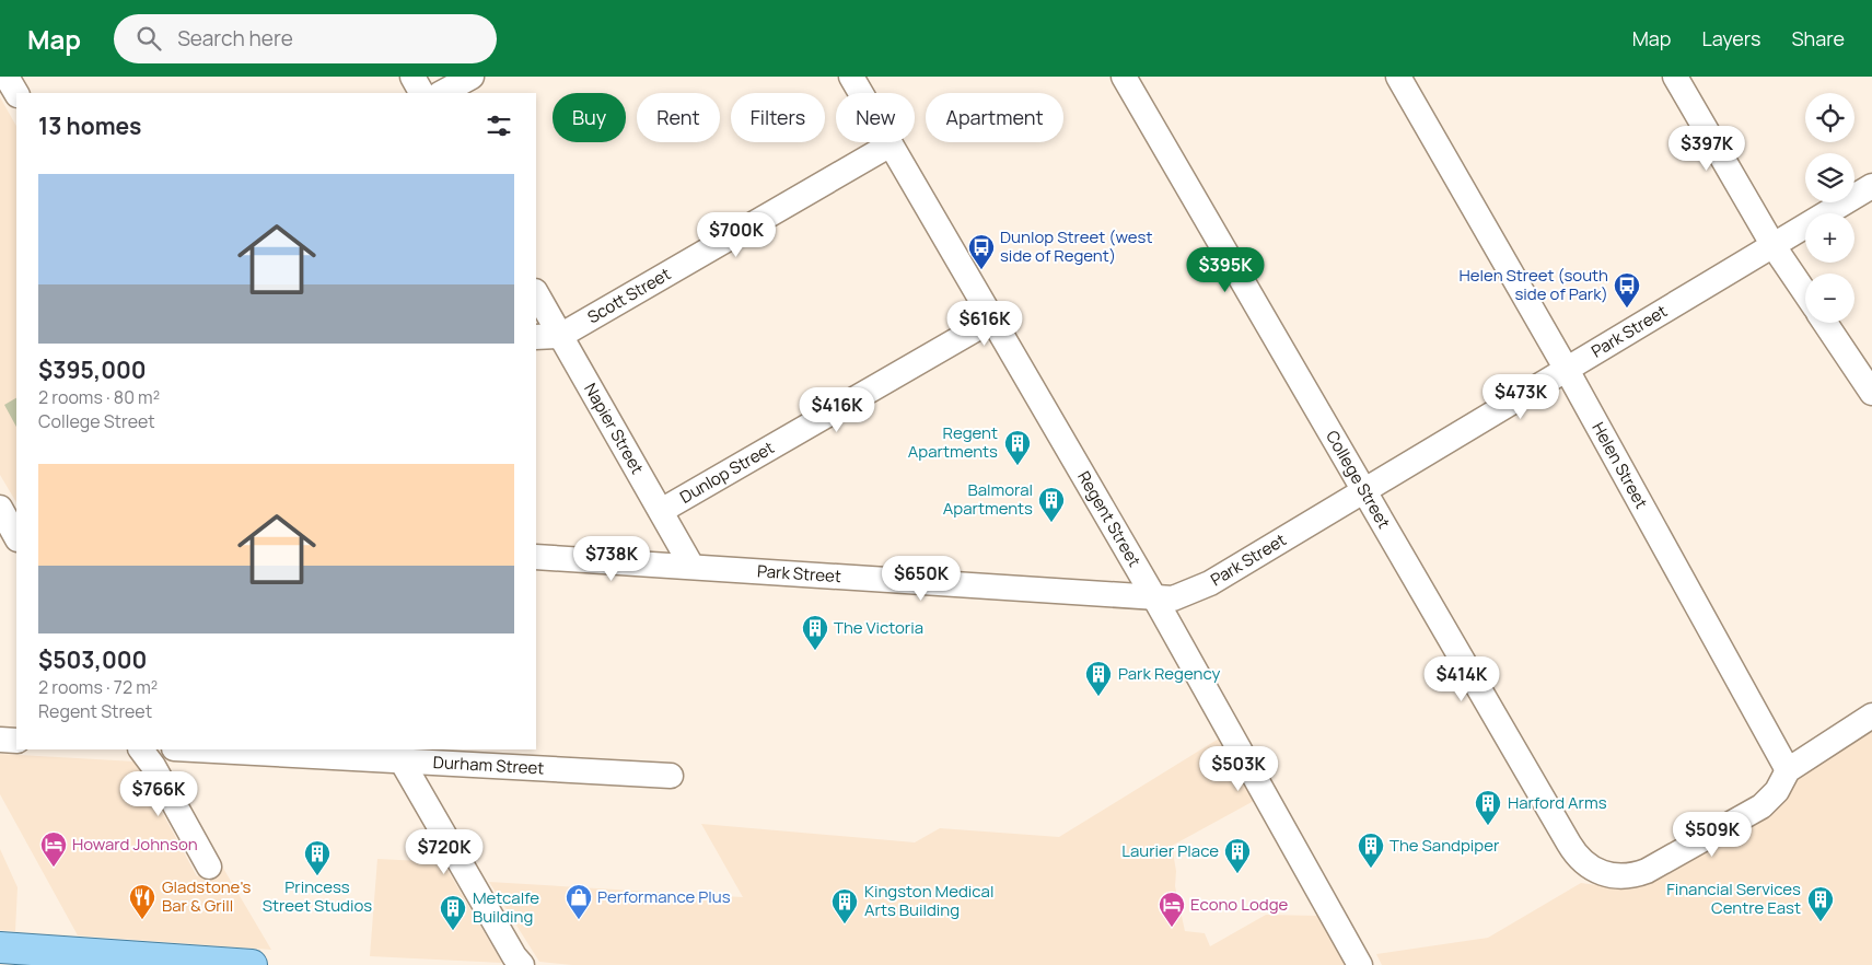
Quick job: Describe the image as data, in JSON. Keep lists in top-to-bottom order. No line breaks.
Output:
{"streets":{"street":["Scott Street","Park Street","Napier Street","Helen Street","Dunlop Street","College Street","Regent Street","Durham Street"]},"crossings":[["Scott Street","Napier Street"],["Scott Street","Regent Street"],["Park Street","Napier Street"],["Park Street","Helen Street"],["Park Street","College Street"],["Park Street","Regent Street"],["Napier Street","Dunlop Street"],["Helen Street","College Street"],["Dunlop Street","Regent Street"]],"places":{"bus stop":["Dunlop Street (west side of Regent)","Helen Street (south side of Park)"],"building":["Regent Apartments","Balmoral Apartments","The Victoria","Park Regency","Harford Arms","The Sandpiper","Laurier Place","Princess Street Studios","Financial Services Centre East","Kingston Medical Arts Building","Metcalfe Building"],"hotel":["Howard Johnson","Econo Lodge"],"restaurant":["Gladstone's Bar & Grill"],"shop":["Performance Plus"]},"page":{"header":"Map","search":"Search here","nav":["Map","Layers","Share"],"map_buttons":["+","−"],"chip":["Buy","Rent","Filters","New","Apartment"],"heading":"13 homes","price":["$397K","$700K","$395K","$616K","$473K","$416K","$738K","$650K","$414K","$503K","$766K","$509K","$720K"],"list":[{"name":"$395,000","note":"2 rooms · 80 m² · College Street"},{"name":"$503,000","note":"2 rooms · 72 m² · Regent Street"}]}}
